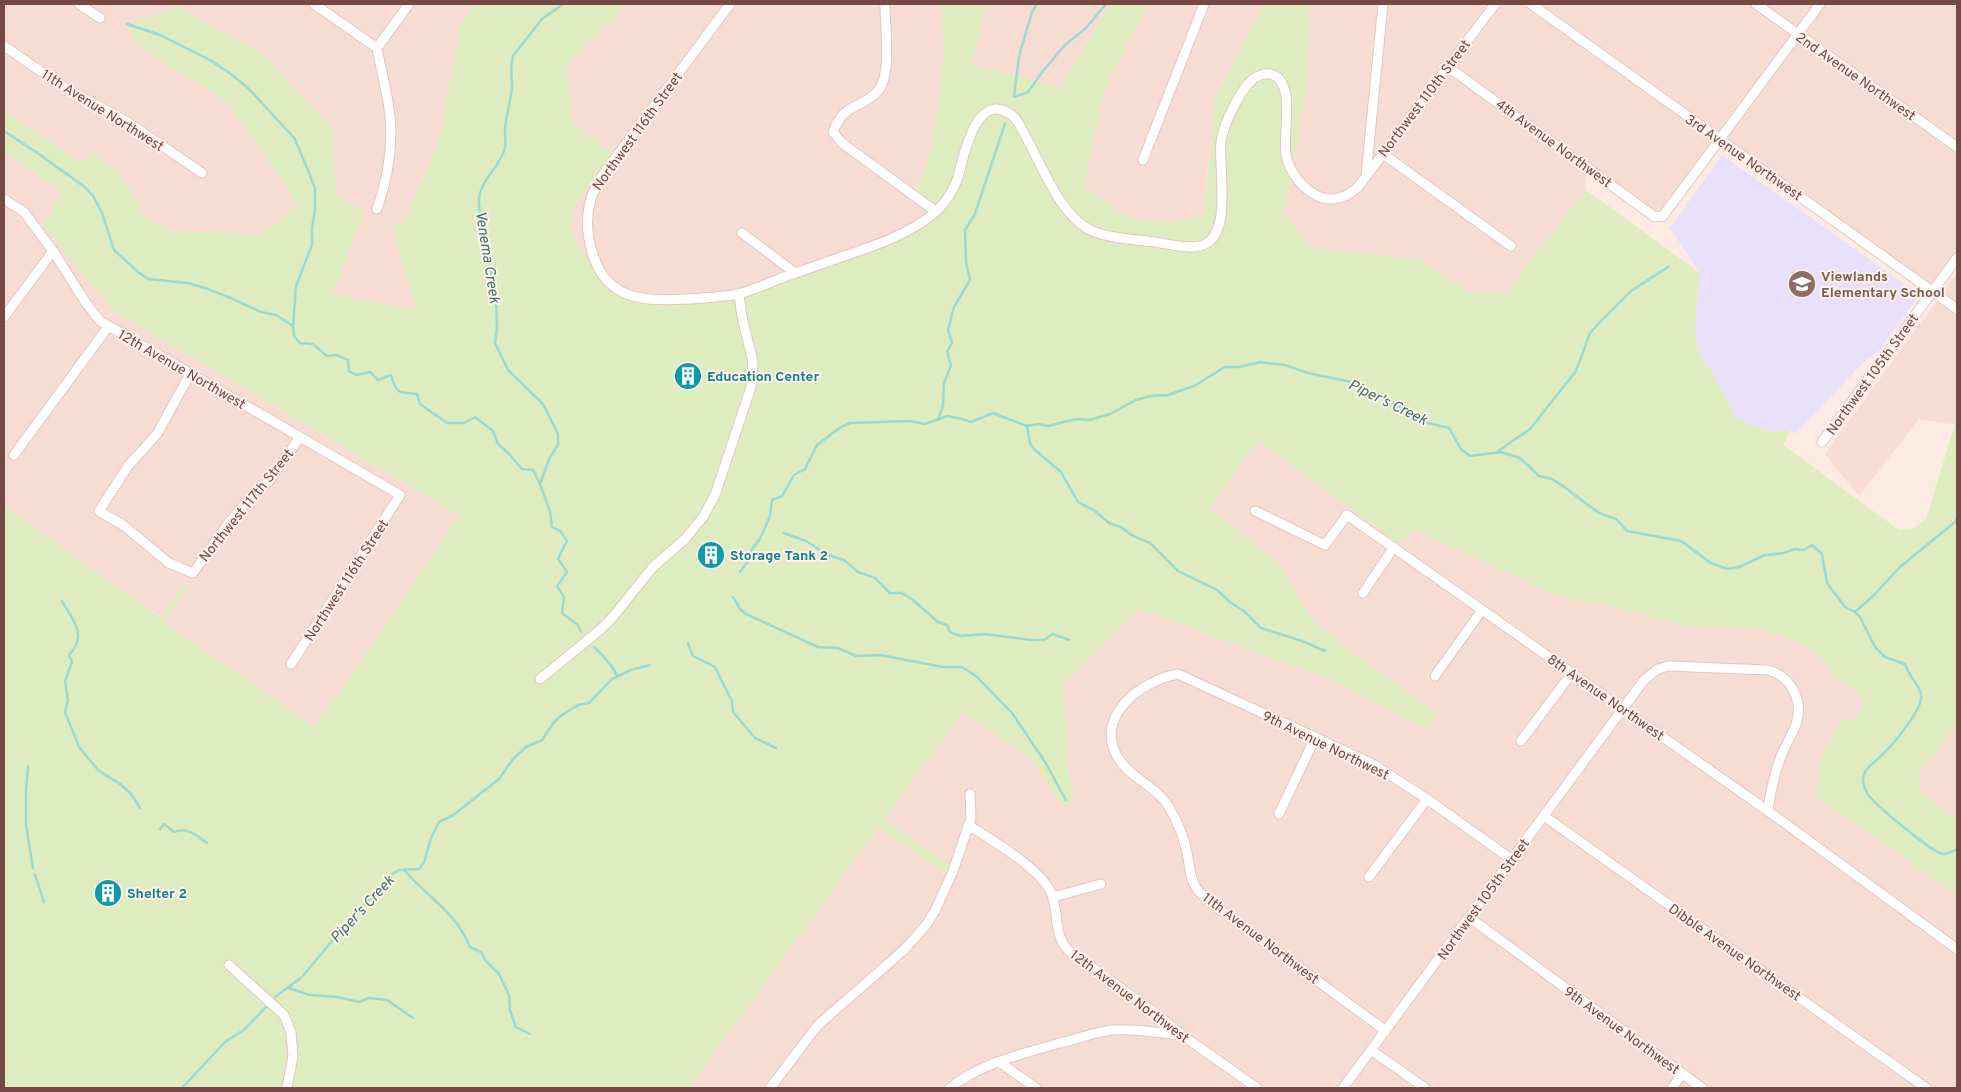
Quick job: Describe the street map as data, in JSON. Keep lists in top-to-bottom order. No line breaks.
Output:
{"streets":{"street":["2nd Avenue Northwest","Northwest 110th Street","11th Avenue Northwest","Northwest 116th Street","4th Avenue Northwest","3rd Avenue Northwest","12th Avenue Northwest","Northwest 105th Street","Northwest 117th Street","8th Avenue Northwest","9th Avenue Northwest","Dibble Avenue Northwest"]},"crossings":[["Northwest 110th Street","Northwest 116th Street"],["Northwest 110th Street","4th Avenue Northwest"],["11th Avenue Northwest","Northwest 105th Street"],["11th Avenue Northwest","9th Avenue Northwest"],["Northwest 116th Street","12th Avenue Northwest"],["4th Avenue Northwest","3rd Avenue Northwest"],["3rd Avenue Northwest","Northwest 105th Street"],["12th Avenue Northwest","Northwest 117th Street"],["Northwest 105th Street","8th Avenue Northwest"],["Northwest 105th Street","9th Avenue Northwest"],["Northwest 105th Street","Dibble Avenue Northwest"]],"water":["Venema Creek","Piper's Creek"],"places":{"school or university":["Viewlands Elementary School"],"building":["Education Center","Storage Tank 2","Shelter 2"]}}
